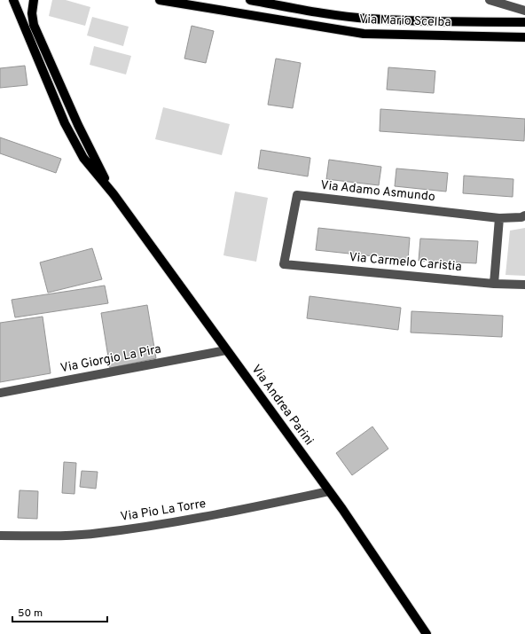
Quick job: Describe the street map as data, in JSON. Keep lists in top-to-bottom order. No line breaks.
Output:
{"streets":{"main road":["Via Mario Scelba","Via Andrea Parini"],"street":["Via Adamo Asmundo","Via Carmelo Caristia","Via Giorgio La Pira","Via Pio La Torre"]},"crossings":[["Via Adamo Asmundo","Via Carmelo Caristia"],["Via Giorgio La Pira","Via Andrea Parini"],["Via Andrea Parini","Via Pio La Torre"]],"scale_bar":"50 m"}
